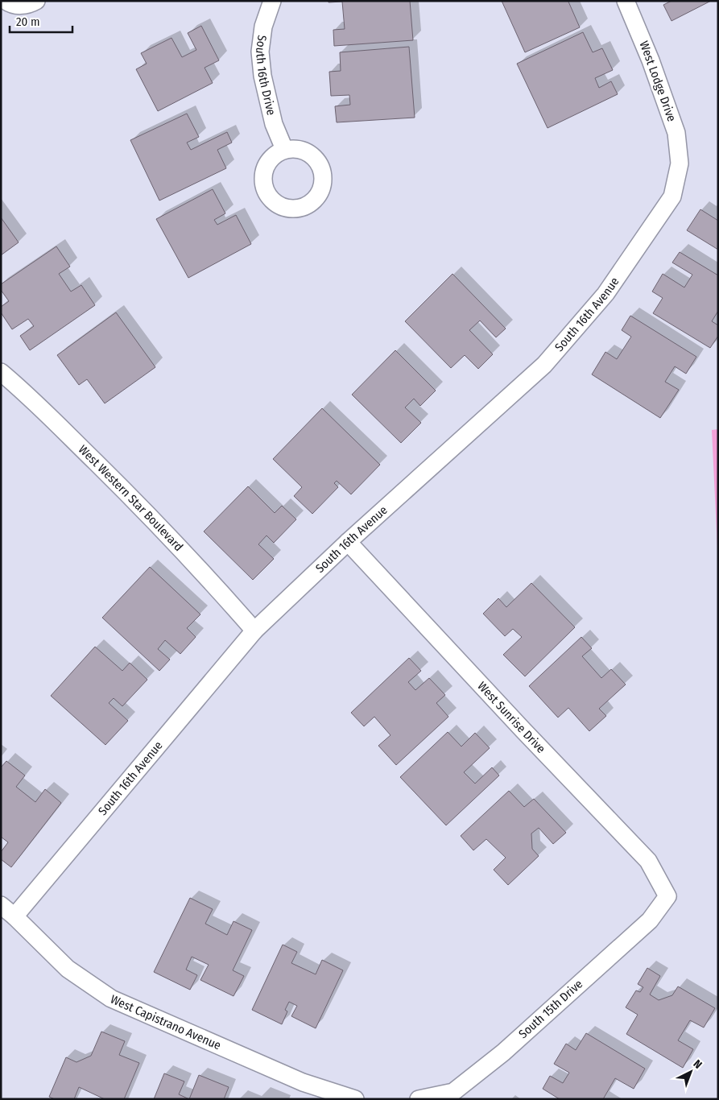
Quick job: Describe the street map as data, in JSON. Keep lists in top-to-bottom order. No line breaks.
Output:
{"streets":{"street":["South 16th Drive","West Lodge Drive","South 16th Avenue","West Western Star Boulevard","West Sunrise Drive","South 15th Drive","West Capistrano Avenue"]},"crossings":[["West Lodge Drive","South 16th Avenue"],["South 16th Avenue","West Western Star Boulevard"],["South 16th Avenue","West Sunrise Drive"],["South 16th Avenue","West Capistrano Avenue"],["West Sunrise Drive","South 15th Drive"]],"scale_bar":"20 m","north":"top right"}
